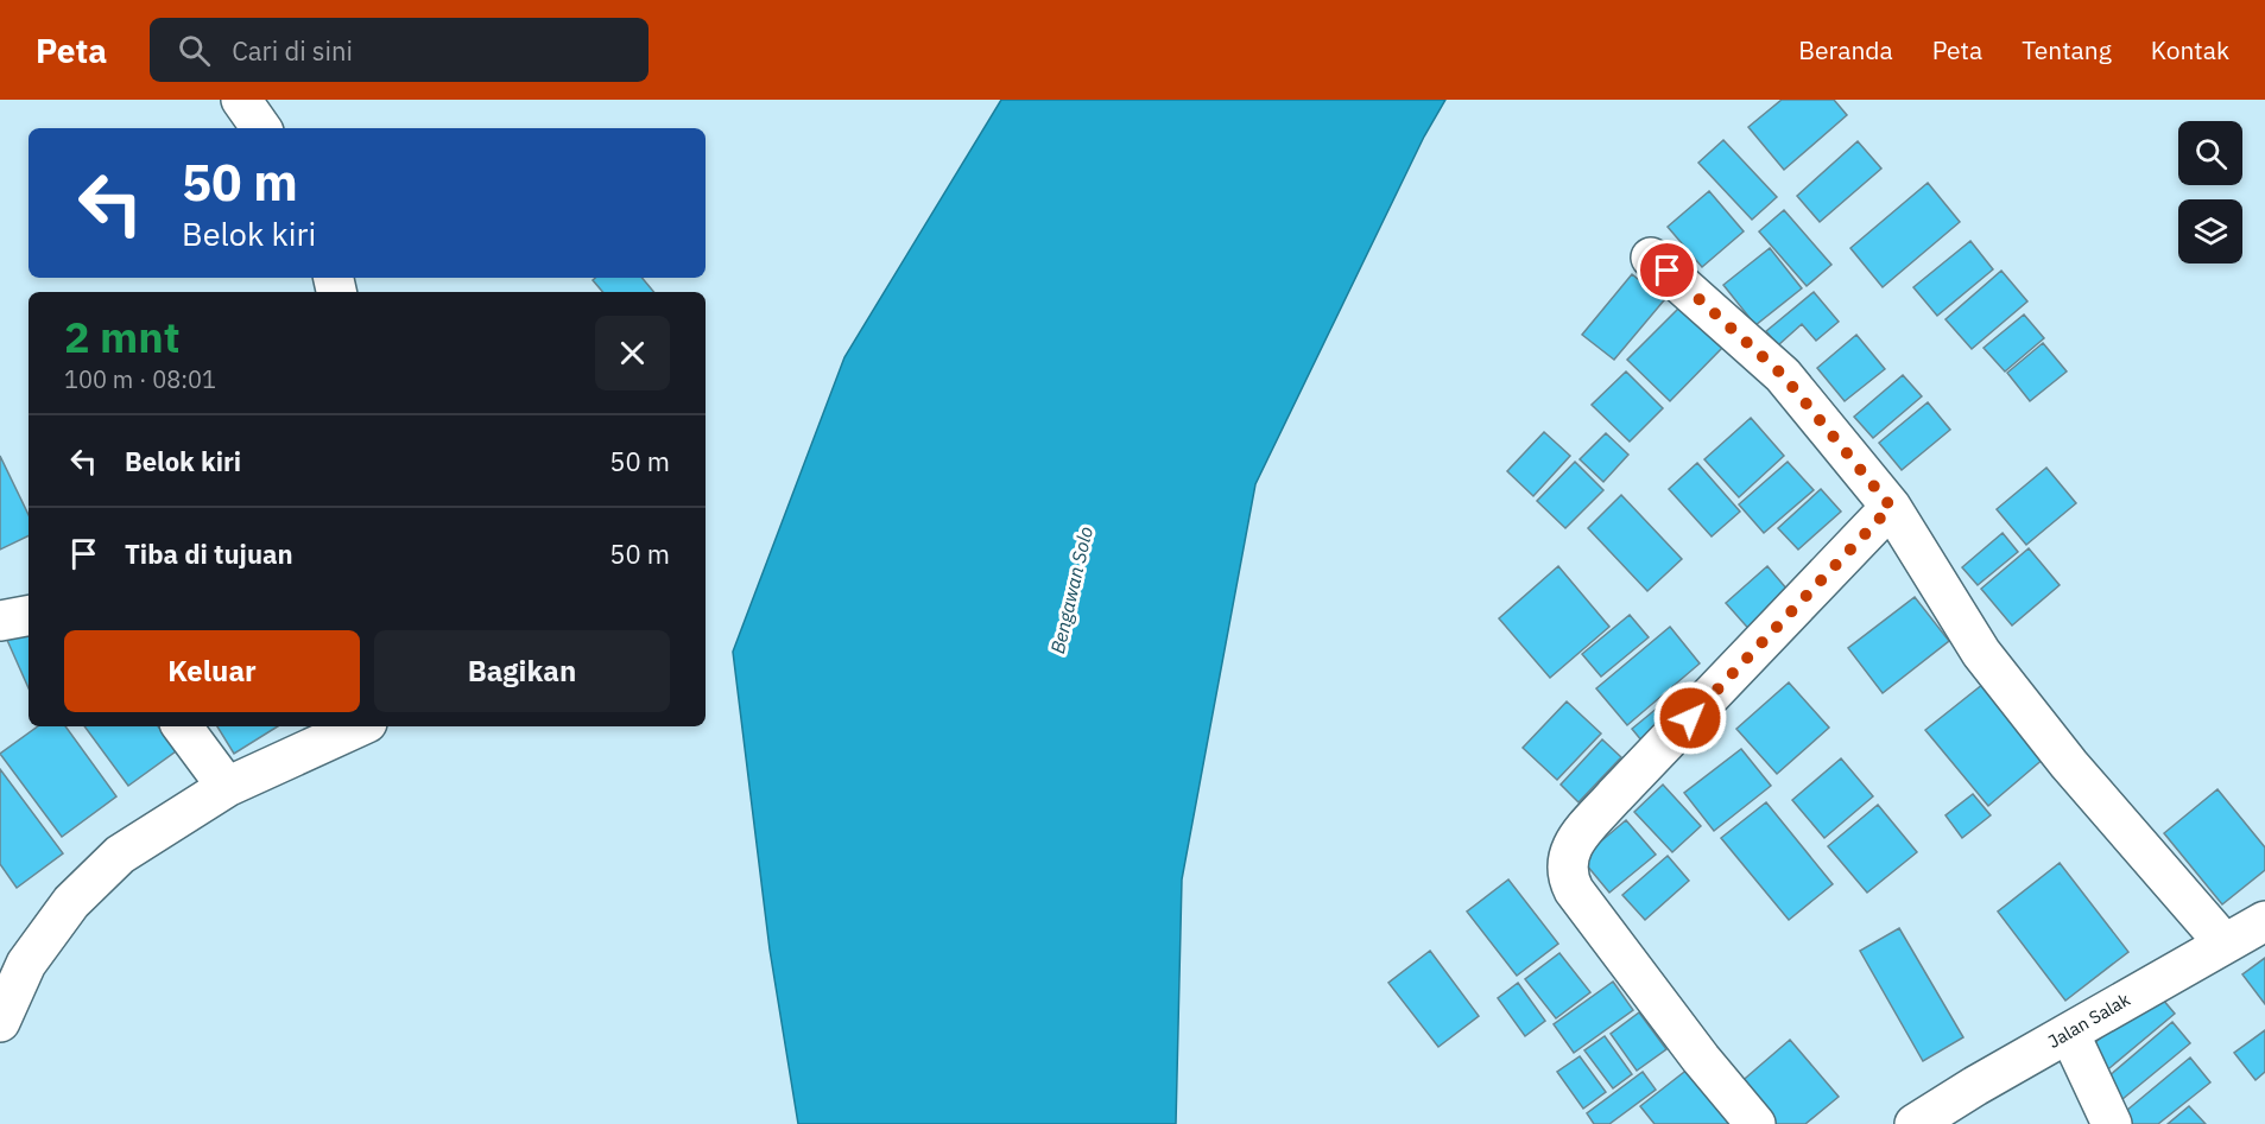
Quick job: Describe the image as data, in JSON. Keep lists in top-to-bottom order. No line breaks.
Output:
{"streets":{"street":["Jalan Salak"]},"water":["Bengawan Solo"],"page":{"header":"Peta","search":"Cari di sini","nav":["Beranda","Peta","Tentang","Kontak"],"turn":["50 m","Belok kiri"],"heading":["2 mnt","100 m · 08:01"],"list":[{"name":"Belok kiri","value":"50 m"},{"name":"Tiba di tujuan","value":"50 m"}],"buttons":["Keluar","Bagikan"]}}
